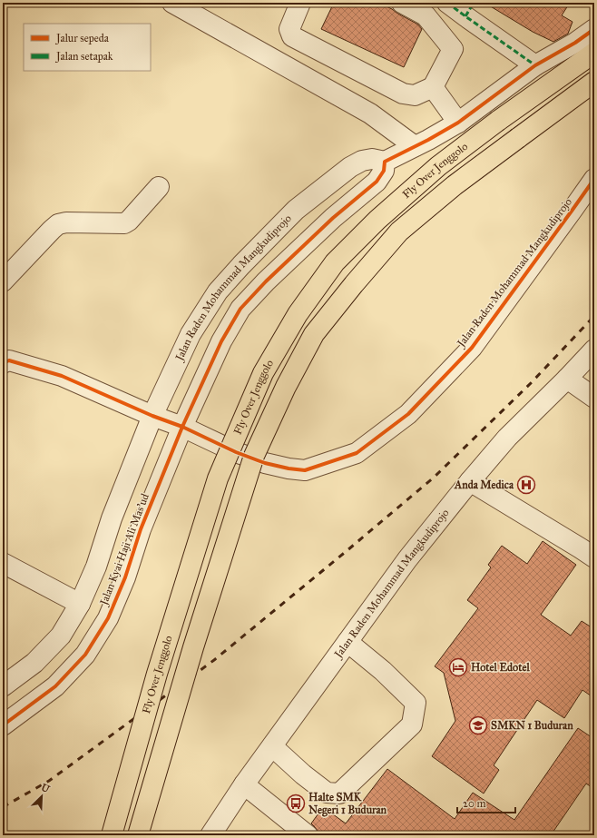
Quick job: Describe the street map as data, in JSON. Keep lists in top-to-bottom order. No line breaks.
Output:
{"streets":{"highway":["Fly Over Jenggolo"],"street":["Jalan Raden Mohammad Mangkudiprojo","Jalan Kyai Haji Ali Mas'ud"]},"crossings":[["Jalan Raden Mohammad Mangkudiprojo","Jalan Kyai Haji Ali Mas'ud"]],"places":{"hospital":["Anda Medica"],"hotel":["Hotel Edotel"],"school or university":["SMKN 1 Buduran"],"bus stop":["Halte SMK Negeri 1 Buduran"]},"legend":["Jalur sepeda","Jalan setapak"],"scale_bar":"20 m","north":"top right"}
